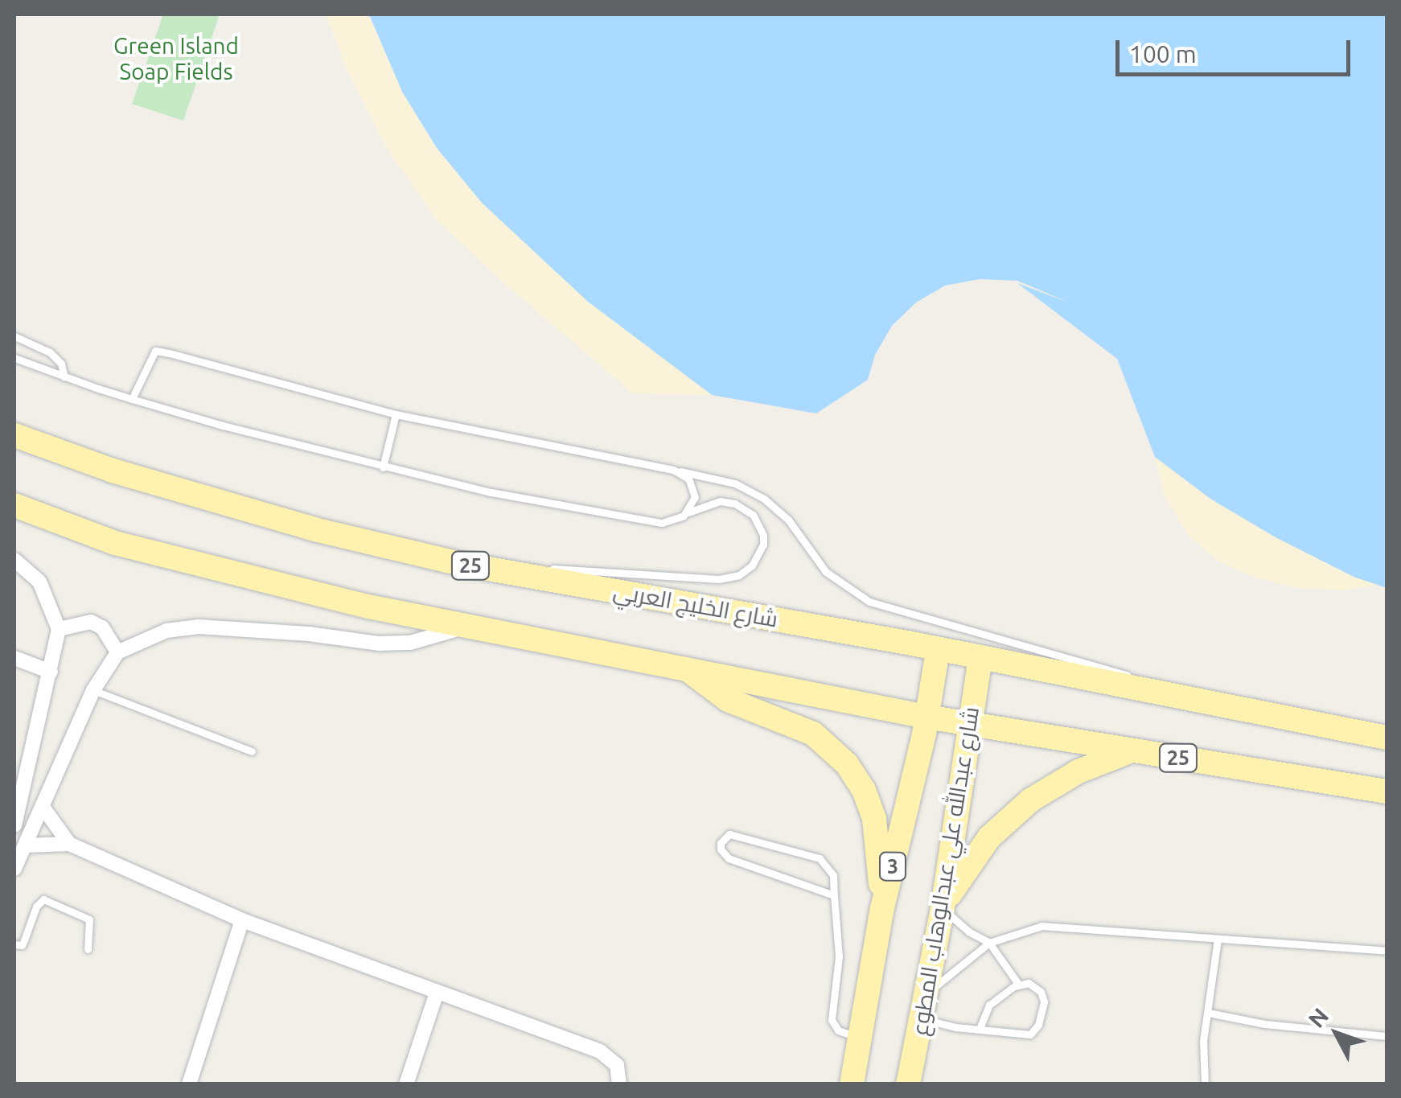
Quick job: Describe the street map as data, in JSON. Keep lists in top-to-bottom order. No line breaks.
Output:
{"streets":{"main road":["25","شارع الخليج العربي","3","شارع عبدالله علي عبدالوهاب المطوع"]},"crossings":[["25","شارع عبدالله علي عبدالوهاب المطوع"],["شارع الخليج العربي","شارع عبدالله علي عبدالوهاب المطوع"]],"parks":["Green Island Soap Fields"],"scale_bar":"100 m","north":"top left"}
